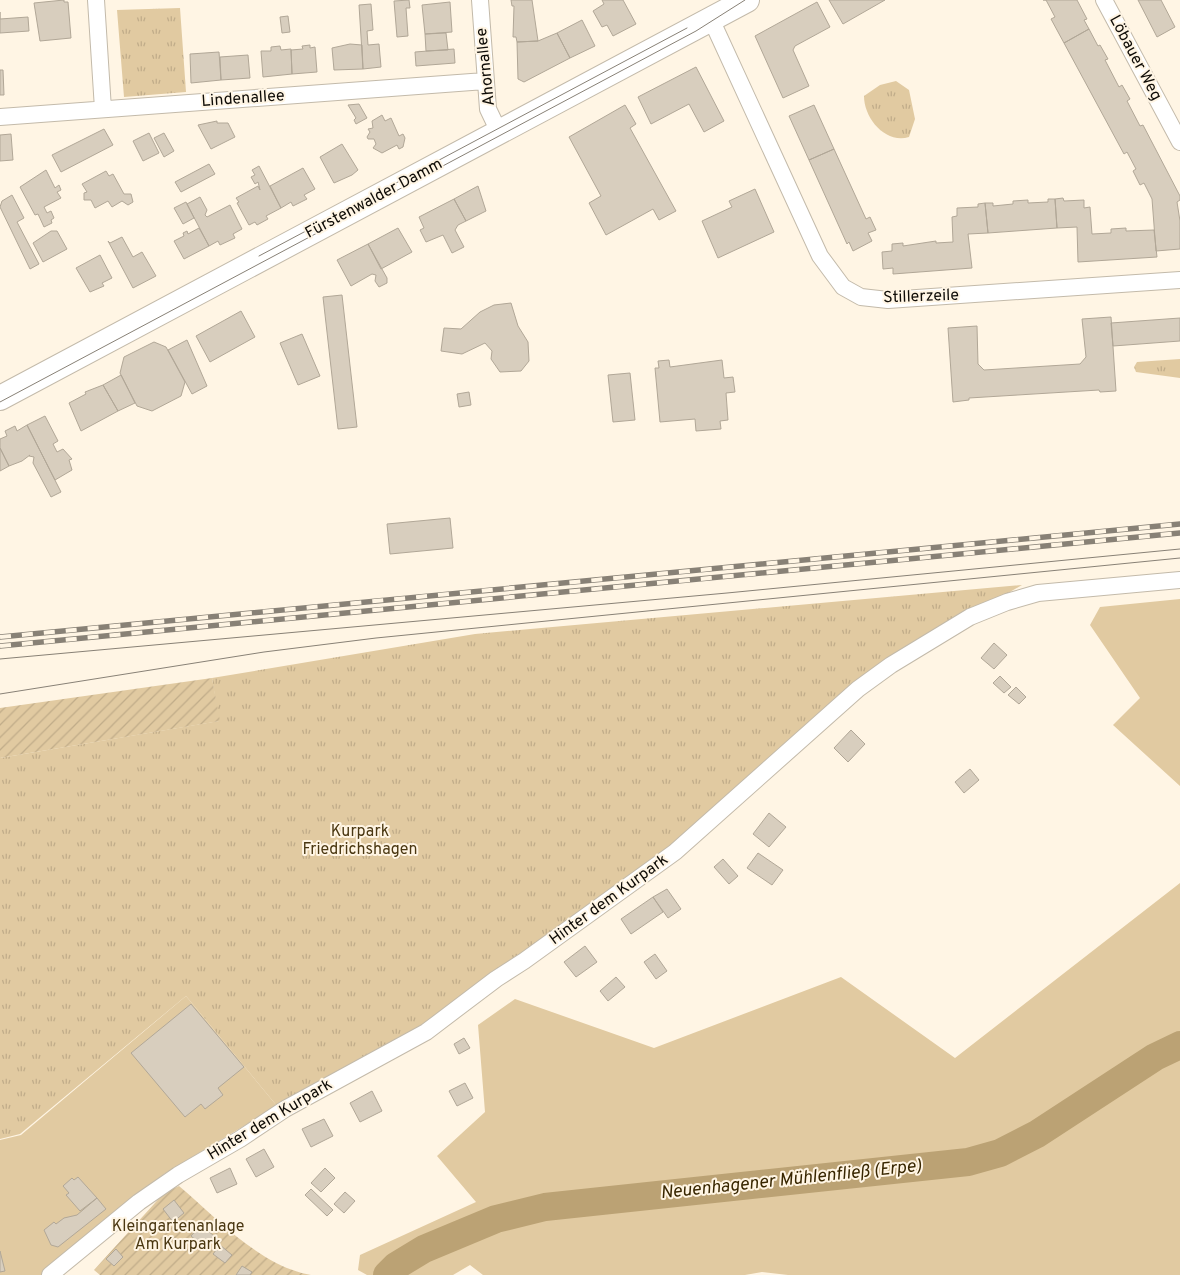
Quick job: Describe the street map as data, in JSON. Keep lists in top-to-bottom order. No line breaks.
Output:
{"streets":{"main road":["Fürstenwalder Damm"],"street":["Löbauer Weg","Ahornallee","Lindenallee","Stillerzeile","Hinter dem Kurpark"]},"crossings":[["Ahornallee","Lindenallee"],["Ahornallee","Fürstenwalder Damm"],["Fürstenwalder Damm","Stillerzeile"]],"water":["Neuenhagener Mühlenfließ (Erpe)"],"parks":["Kurpark Friedrichshagen","Kleingartenanlage Am Kurpark"]}
